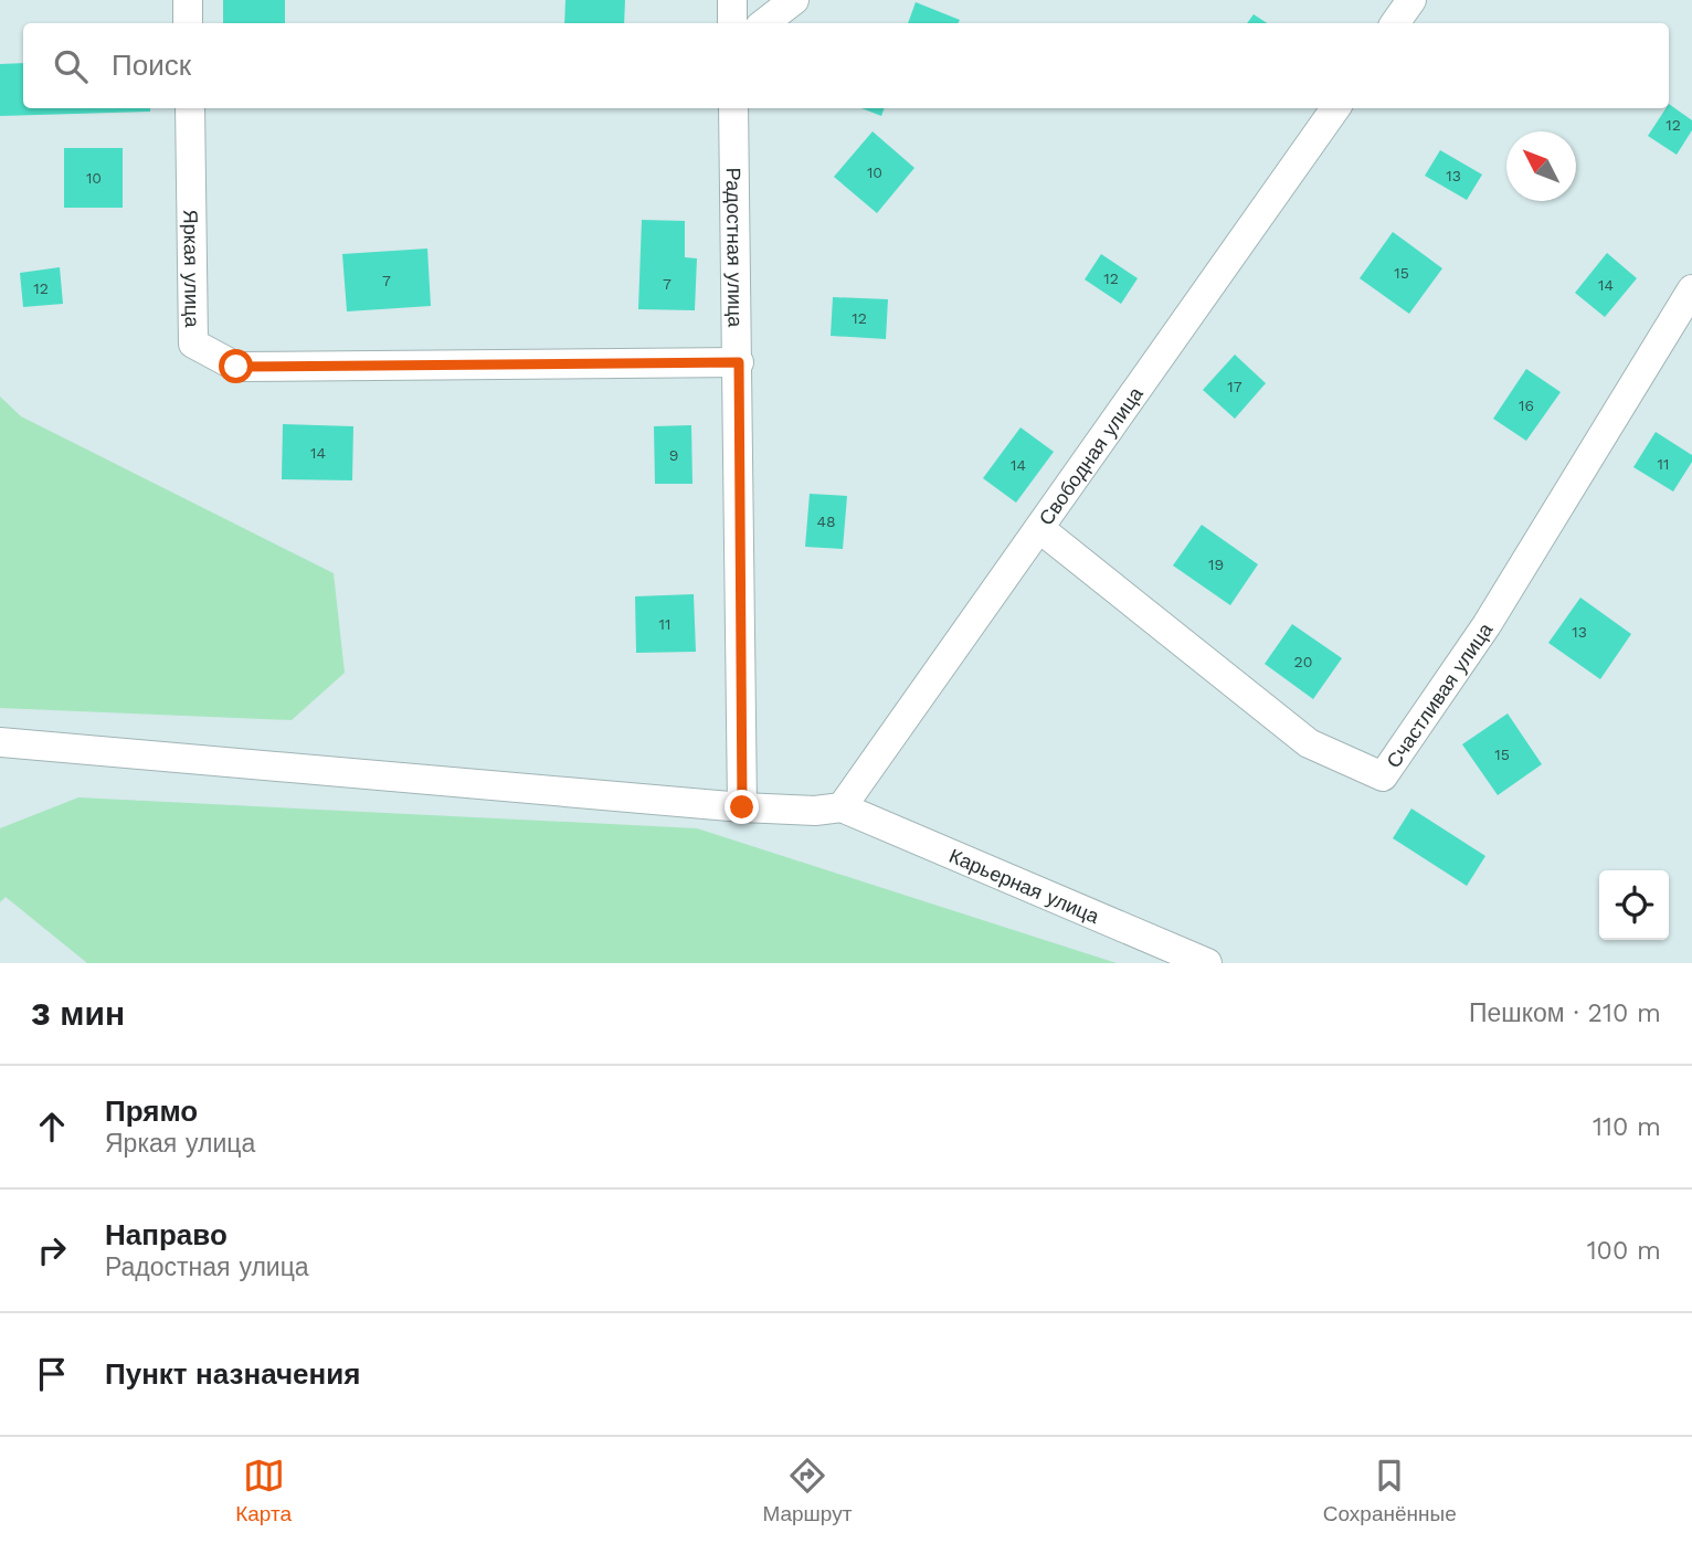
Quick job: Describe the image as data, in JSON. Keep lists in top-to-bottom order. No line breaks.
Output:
{"streets":{"street":["Радостная улица","Яркая улица","Свободная улица","Счастливая улица","Карьерная улица"]},"crossings":[["Радостная улица","Яркая улица"],["Свободная улица","Счастливая улица"],["Свободная улица","Карьерная улица"]],"house_numbers":["12","10","13","10","15","12","7","7","14","12","12","17","16","14","9","11","14","48","19","11","13","20","15"],"north":"top left","page":{"search":"Поиск","heading":["3 мин","Пешком · 210 m"],"list":[["Прямо","Яркая улица","110 m"],["Направо","Радостная улица","100 m"],"Пункт назначения"],"nav":["Карта","Маршрут","Сохранённые"]}}
